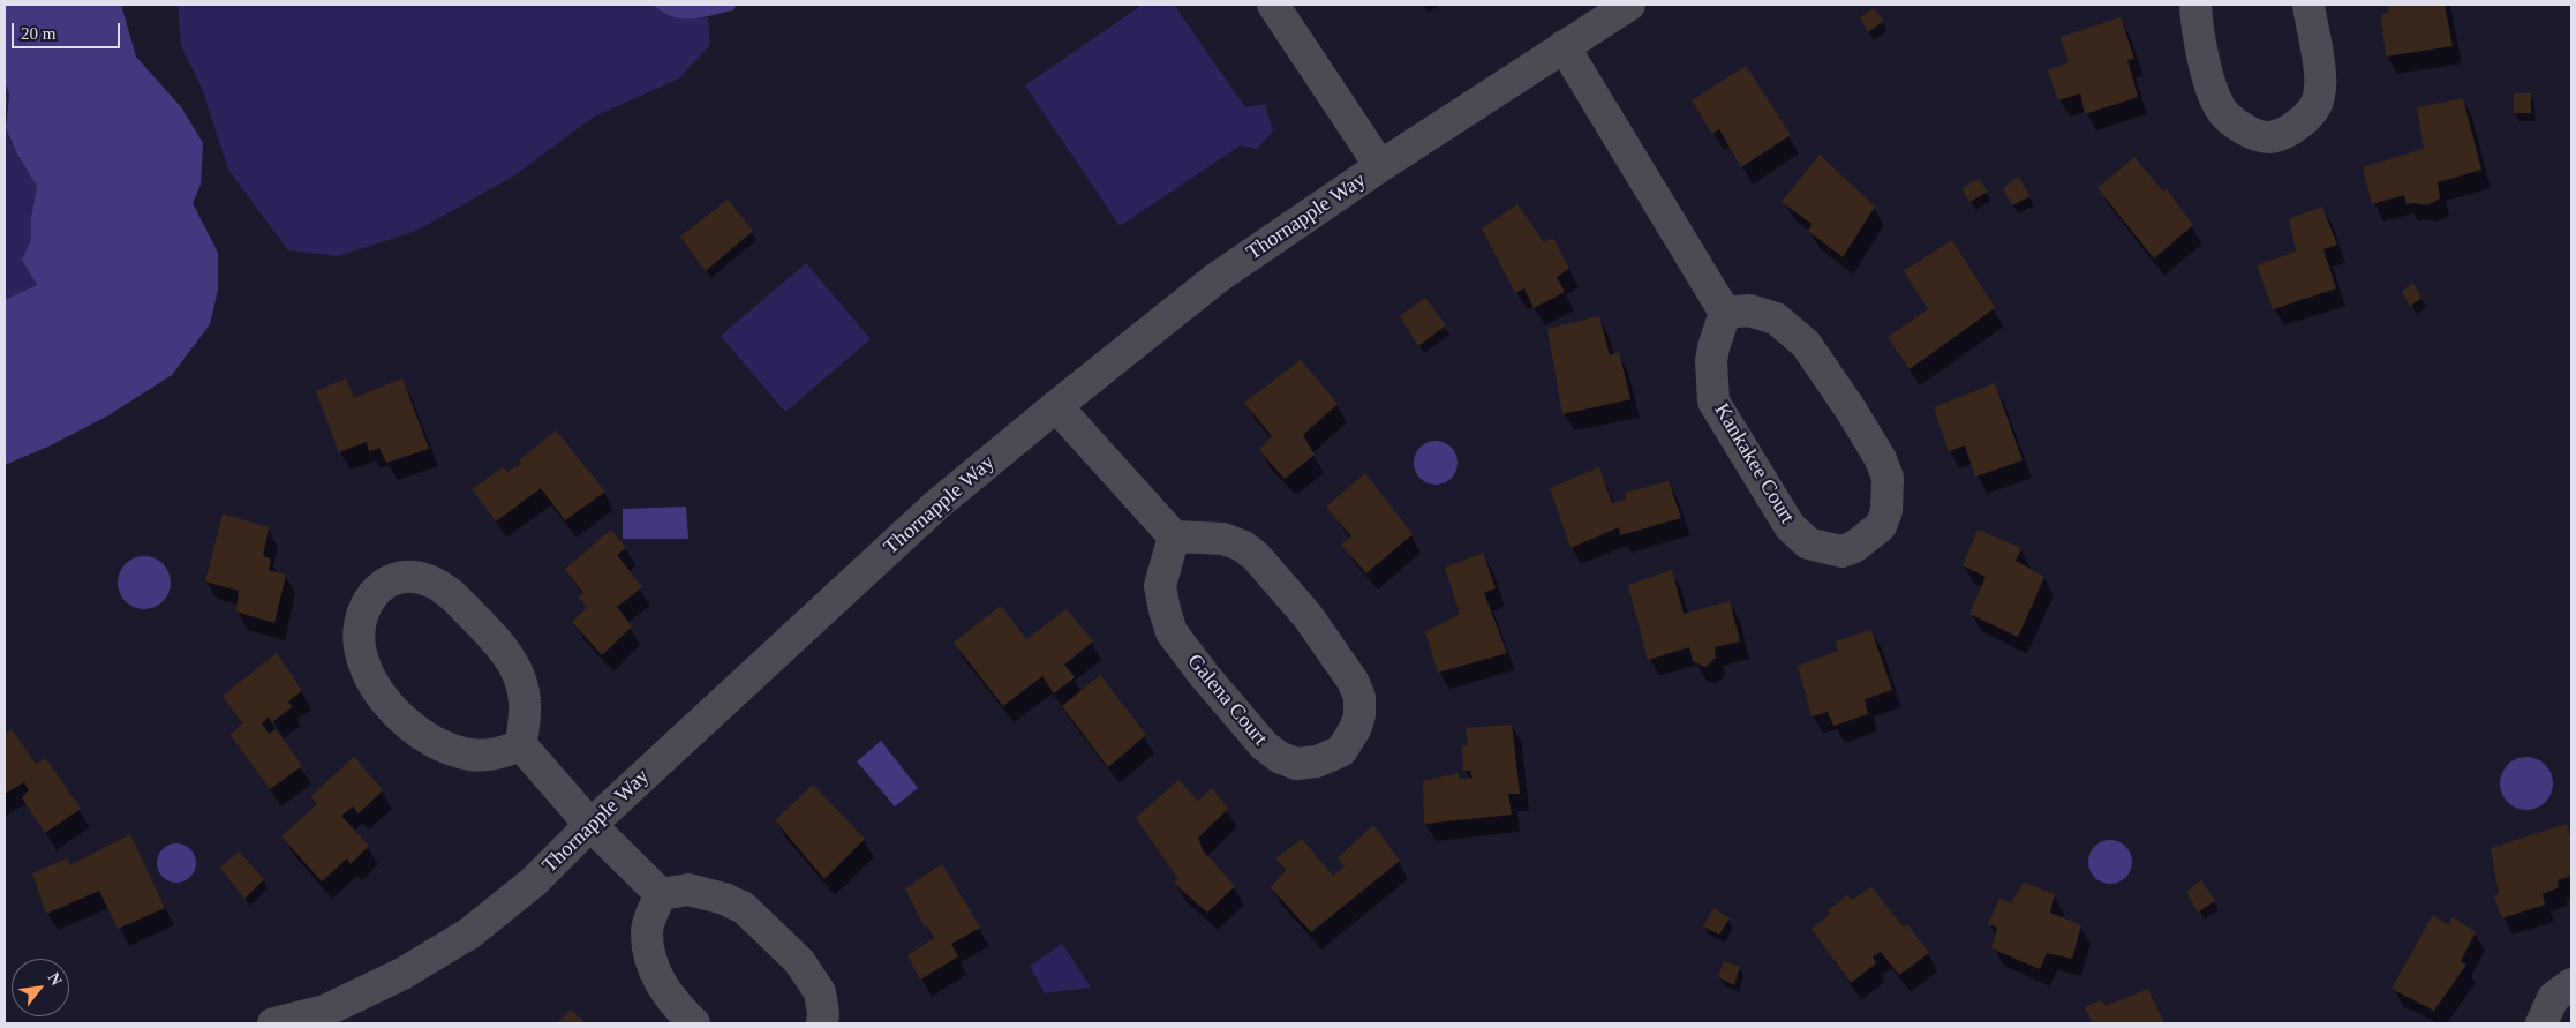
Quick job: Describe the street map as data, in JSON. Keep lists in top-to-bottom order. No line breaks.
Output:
{"streets":{"street":["Thornapple Way","Kankakee Court","Galena Court"]},"scale_bar":"20 m","north":"top right"}
